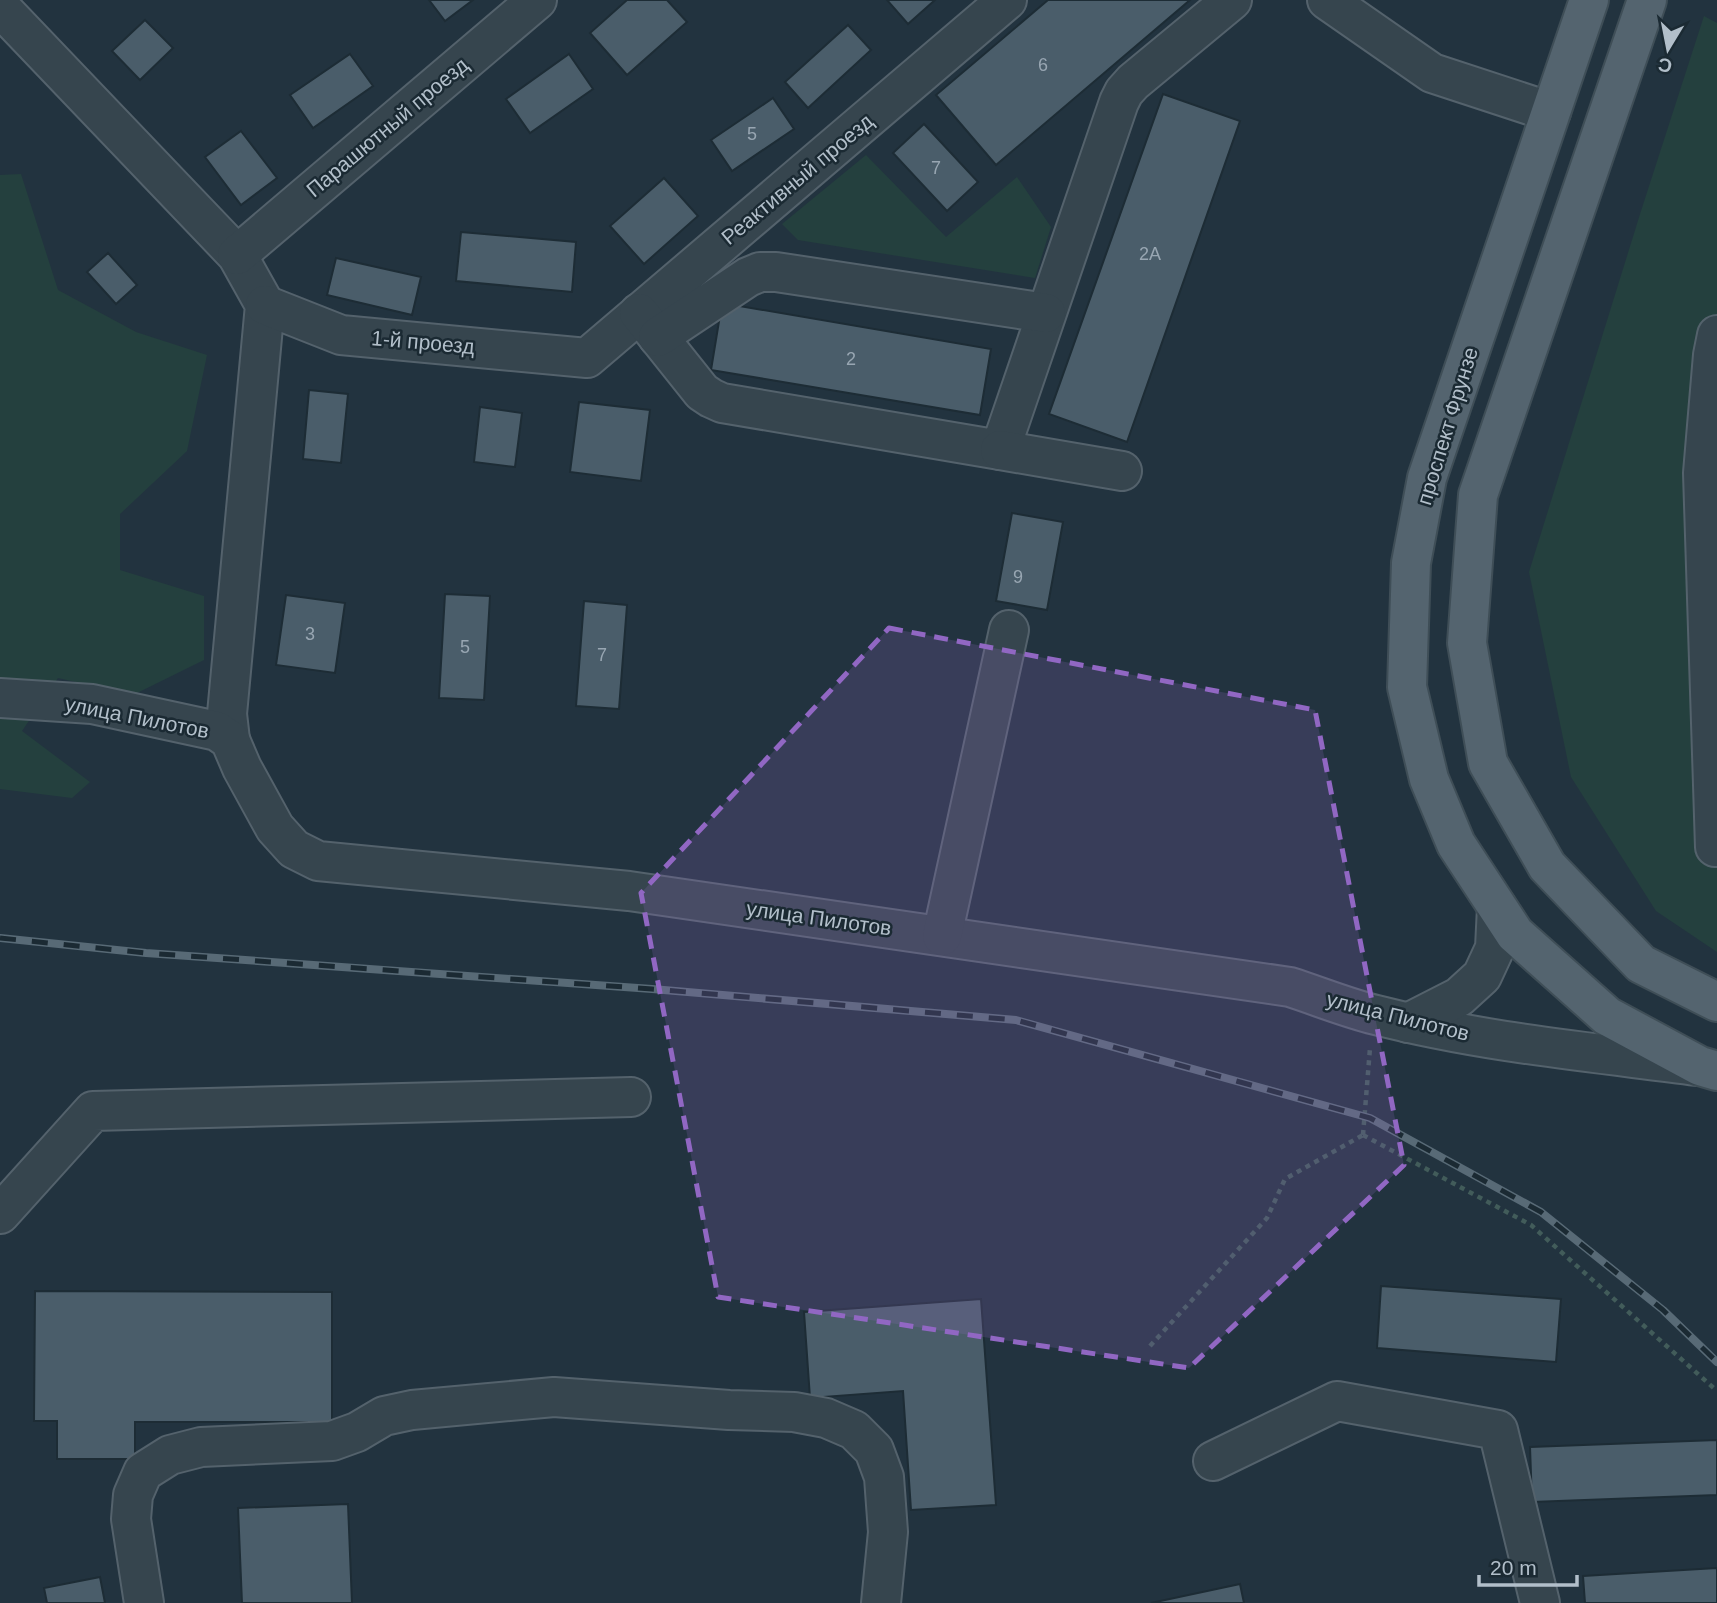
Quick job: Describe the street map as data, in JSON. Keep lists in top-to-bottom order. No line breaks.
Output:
{"streets":{"main road":["проспект Фрунзе"],"street":["Парашютный проезд","Реактивный проезд","1-й проезд","улица Пилотов"]},"crossings":[["Реактивный проезд","1-й проезд"],["проспект Фрунзе","улица Пилотов"]],"house_numbers":["6","5","7","2А","2","9","3","5","7"],"scale_bar":"20 m","north":"bottom"}
